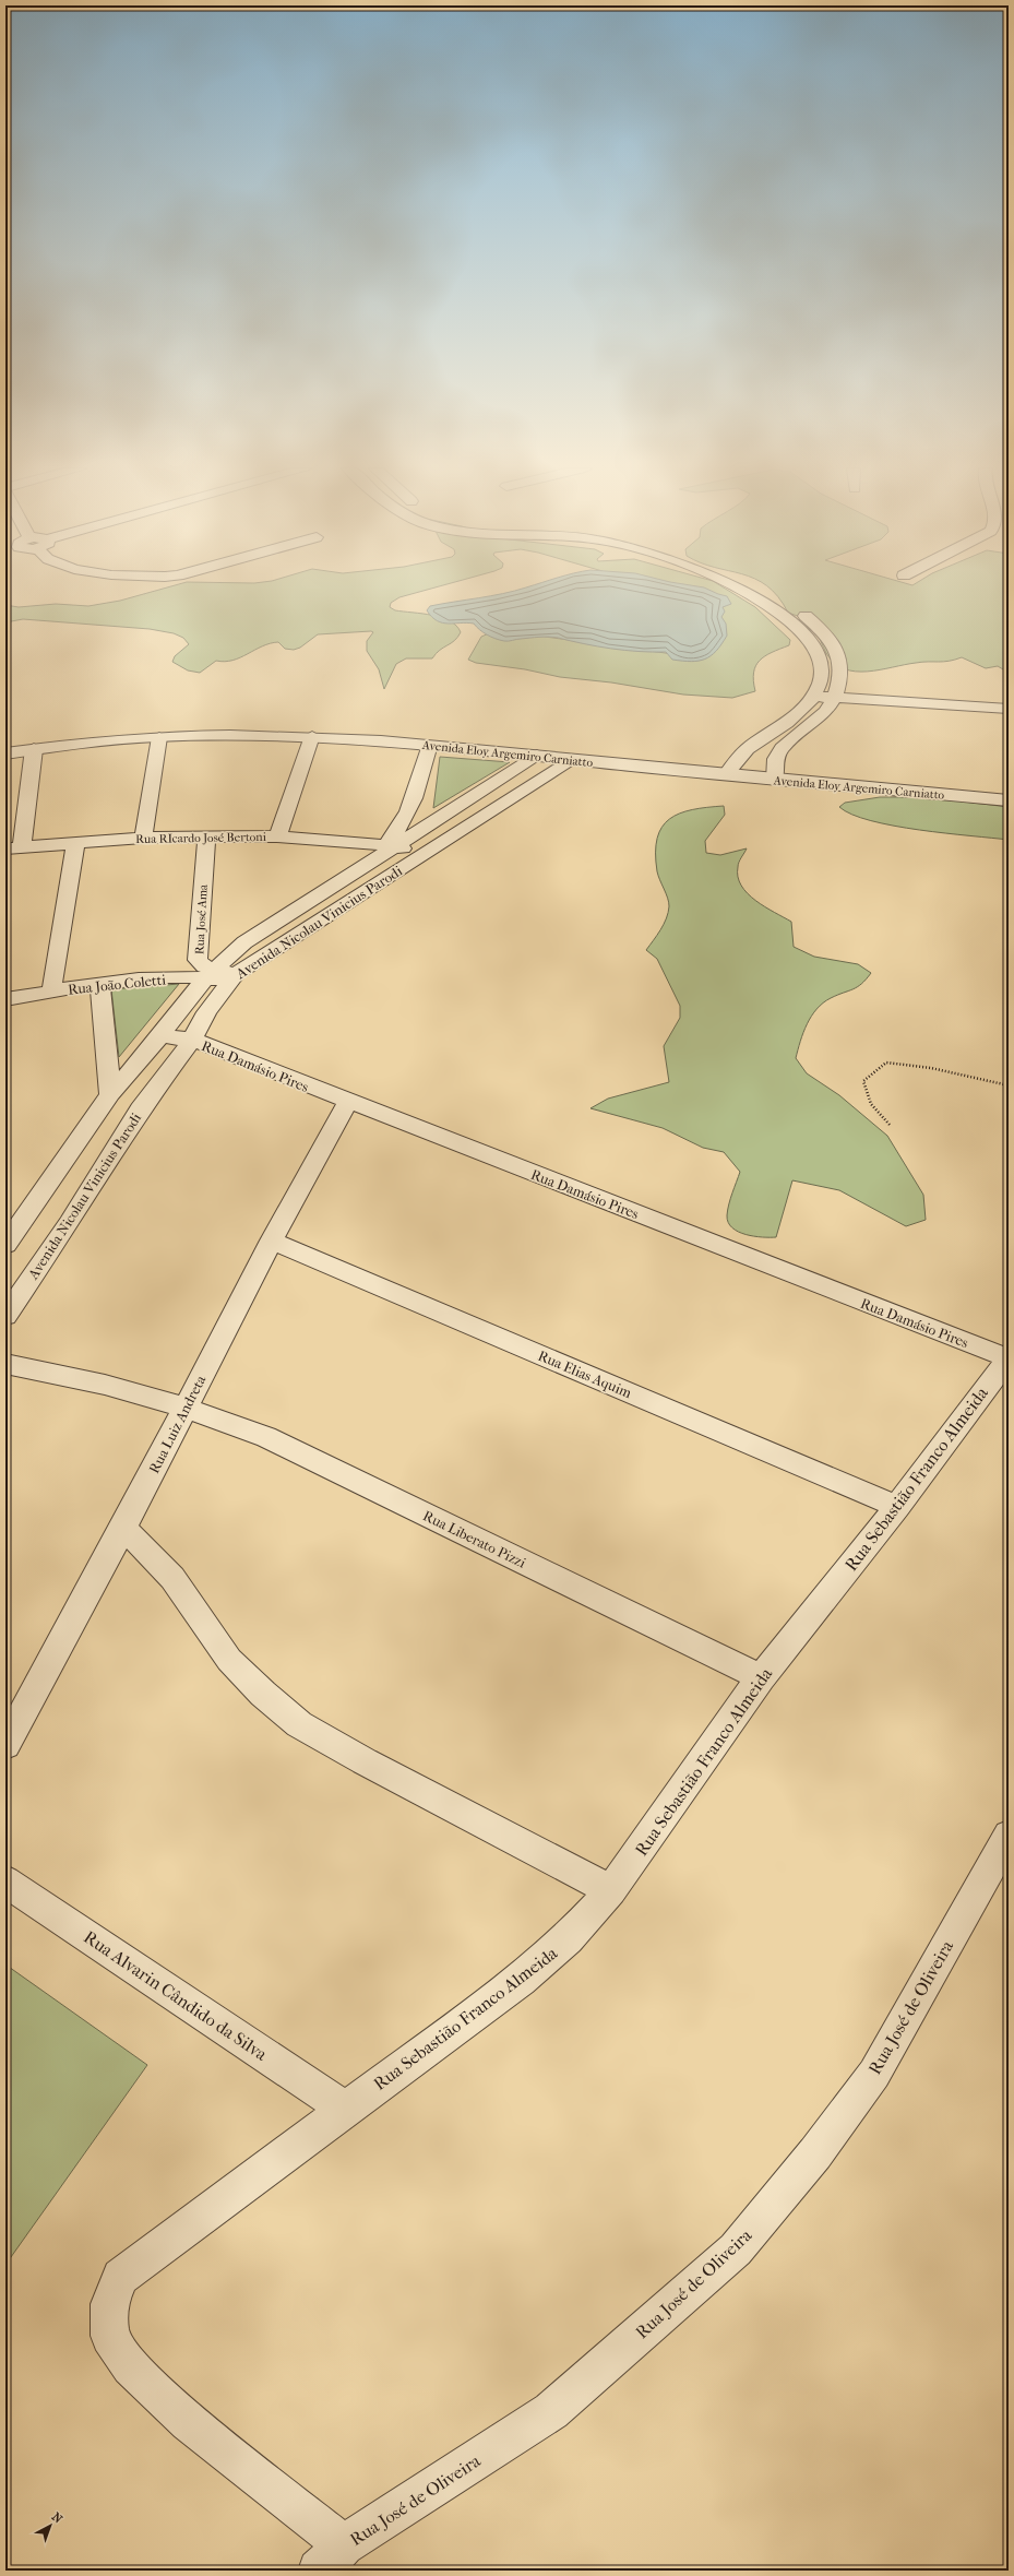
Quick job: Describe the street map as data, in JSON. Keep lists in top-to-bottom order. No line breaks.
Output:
{"streets":{"street":["Avenida Eloy Argemiro Carniatto","Rua RIcardo José Bertoni","Rua José Ama","Avenida Nicolau Vinicius Parodi","Rua João Coletti","Rua Damásio Pires","Rua Elias Aquim","Rua Luiz Andreta","Rua Sebastião Franco Almeida","Rua Liberato Pizzi","Rua Alvarin Cândido da Silva","Rua José de Oliveira"]},"crossings":[["Avenida Eloy Argemiro Carniatto","Avenida Nicolau Vinicius Parodi"],["Rua RIcardo José Bertoni","Rua José Ama"],["Rua RIcardo José Bertoni","Avenida Nicolau Vinicius Parodi"],["Rua José Ama","Avenida Nicolau Vinicius Parodi"],["Rua José Ama","Rua João Coletti"],["Avenida Nicolau Vinicius Parodi","Rua João Coletti"],["Avenida Nicolau Vinicius Parodi","Rua Damásio Pires"],["Rua Damásio Pires","Rua Luiz Andreta"],["Rua Damásio Pires","Rua Sebastião Franco Almeida"],["Rua Elias Aquim","Rua Luiz Andreta"],["Rua Elias Aquim","Rua Sebastião Franco Almeida"],["Rua Luiz Andreta","Rua Liberato Pizzi"],["Rua Sebastião Franco Almeida","Rua Liberato Pizzi"],["Rua Sebastião Franco Almeida","Rua Alvarin Cândido da Silva"],["Rua Sebastião Franco Almeida","Rua José de Oliveira"]],"north":"top right"}
